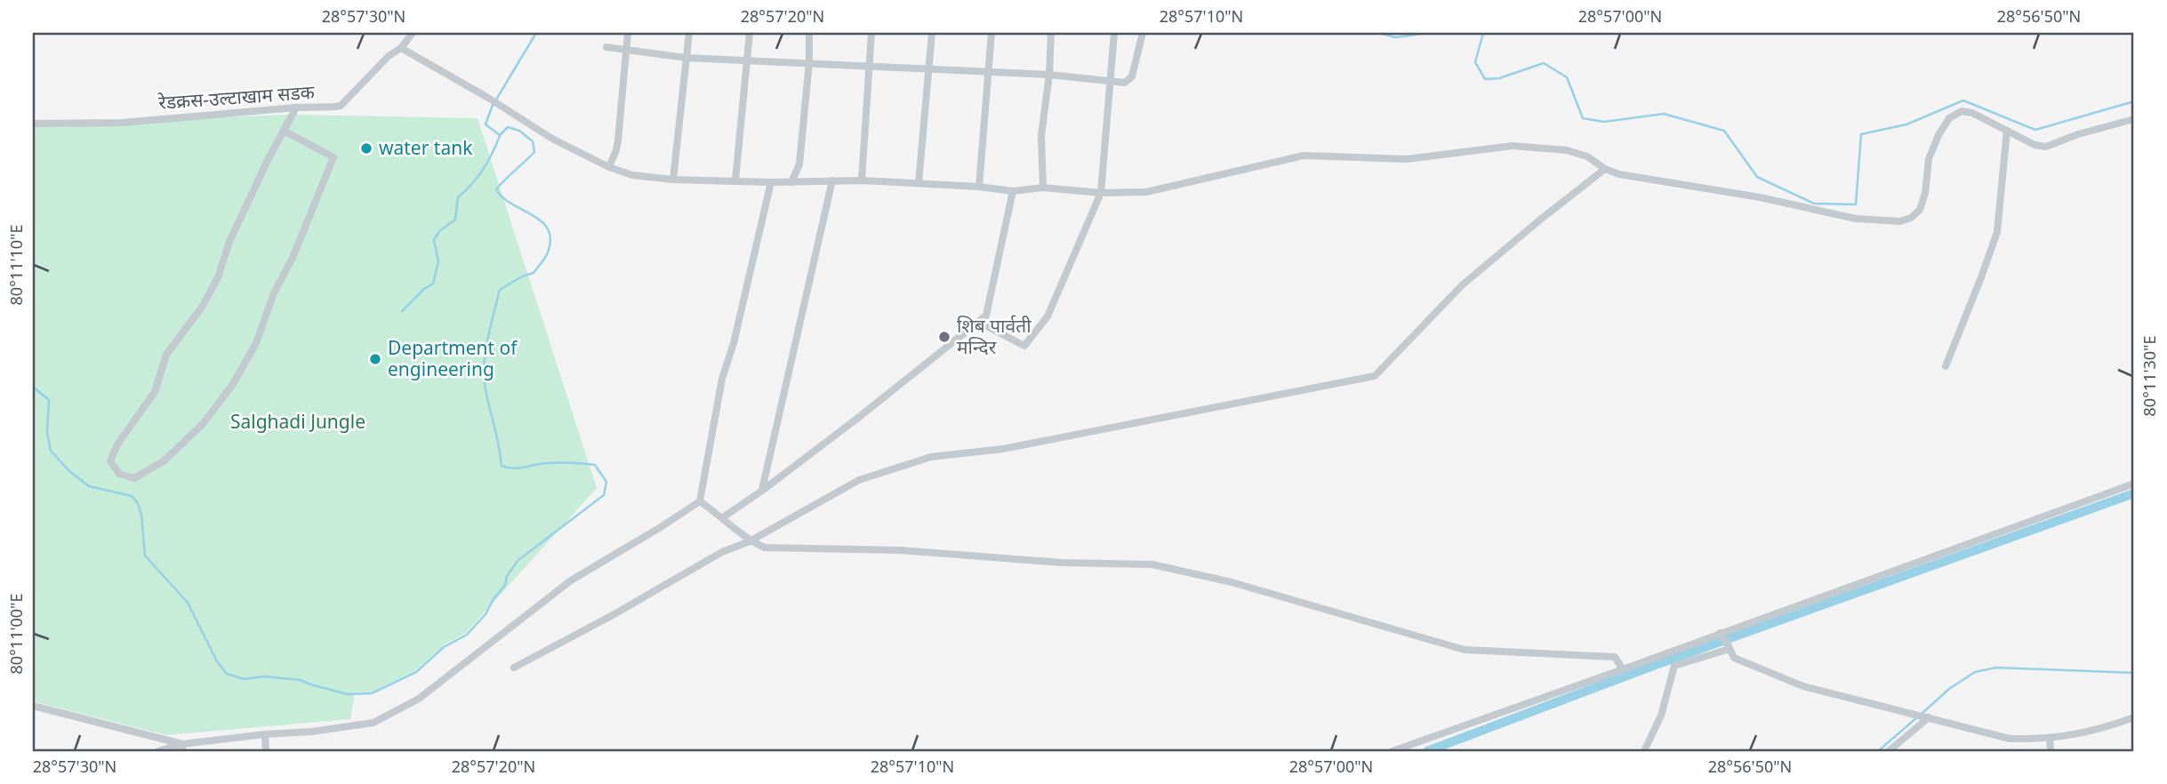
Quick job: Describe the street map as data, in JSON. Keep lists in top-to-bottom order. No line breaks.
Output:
{"streets":{"street":["रेडक्रस-उल्टाखाम सडक"]},"parks":["Salghadi Jungle"],"places":["water tank","शिब पार्वती मन्दिर","Department of engineering"],"coordinates":["28°57'30\"N","28°57'20\"N","28°57'10\"N","28°57'00\"N","28°56'50\"N","80°11'10\"E","80°11'30\"E","80°11'00\"E"]}
